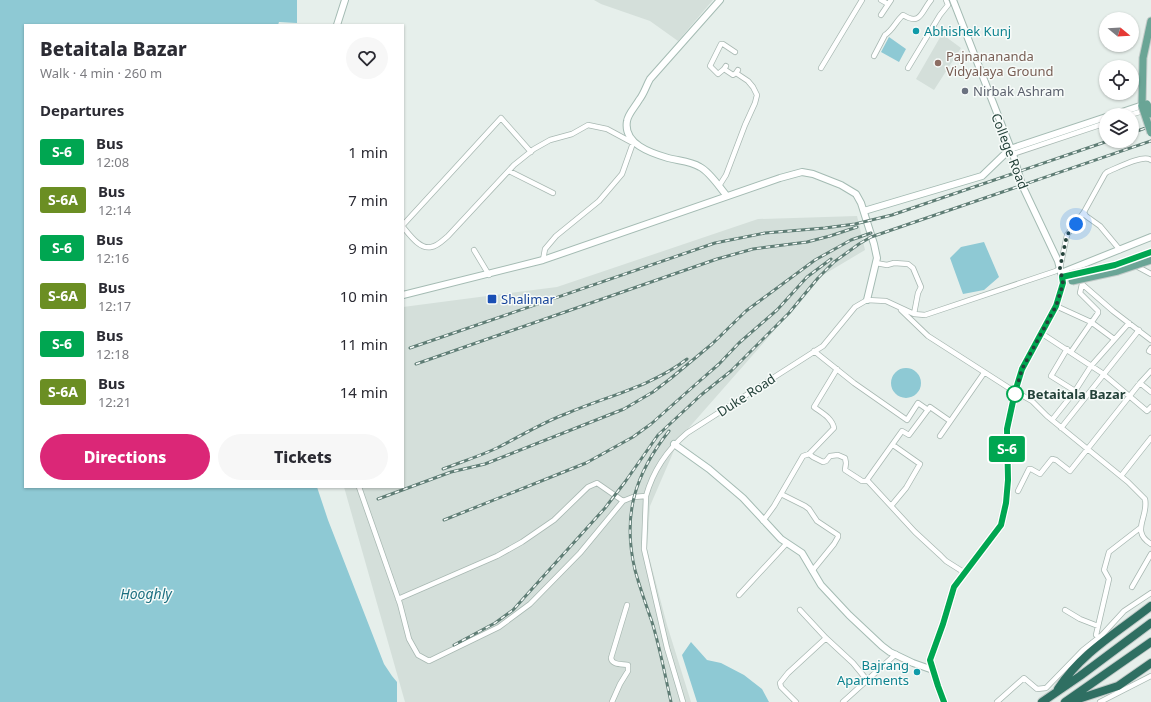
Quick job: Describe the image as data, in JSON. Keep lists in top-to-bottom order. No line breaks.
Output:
{"streets":{"street":["College Road","Duke Road"]},"water":["Hooghly"],"places":{"other":["Abhishek Kunj","Pajnanananda Vidyalaya Ground","Nirbak Ashram","Betaitala Bazar","Bajrang Apartments"],"transit":["Shalimar"]},"lines":["bus line S-6"],"north":"right","page":{"on_map":"S-6","heading":[["Betaitala Bazar","Walk · 4 min · 260 m"],"Departures"],"list":[{"mark":"S-6","name":"Bus","note":"12:08","value":"1 min"},{"mark":"S-6A","name":"Bus","note":"12:14","value":"7 min"},{"mark":"S-6","name":"Bus","note":"12:16","value":"9 min"},{"mark":"S-6A","name":"Bus","note":"12:17","value":"10 min"},{"mark":"S-6","name":"Bus","note":"12:18","value":"11 min"},{"mark":"S-6A","name":"Bus","note":"12:21","value":"14 min"}],"buttons":["Directions","Tickets"]}}
